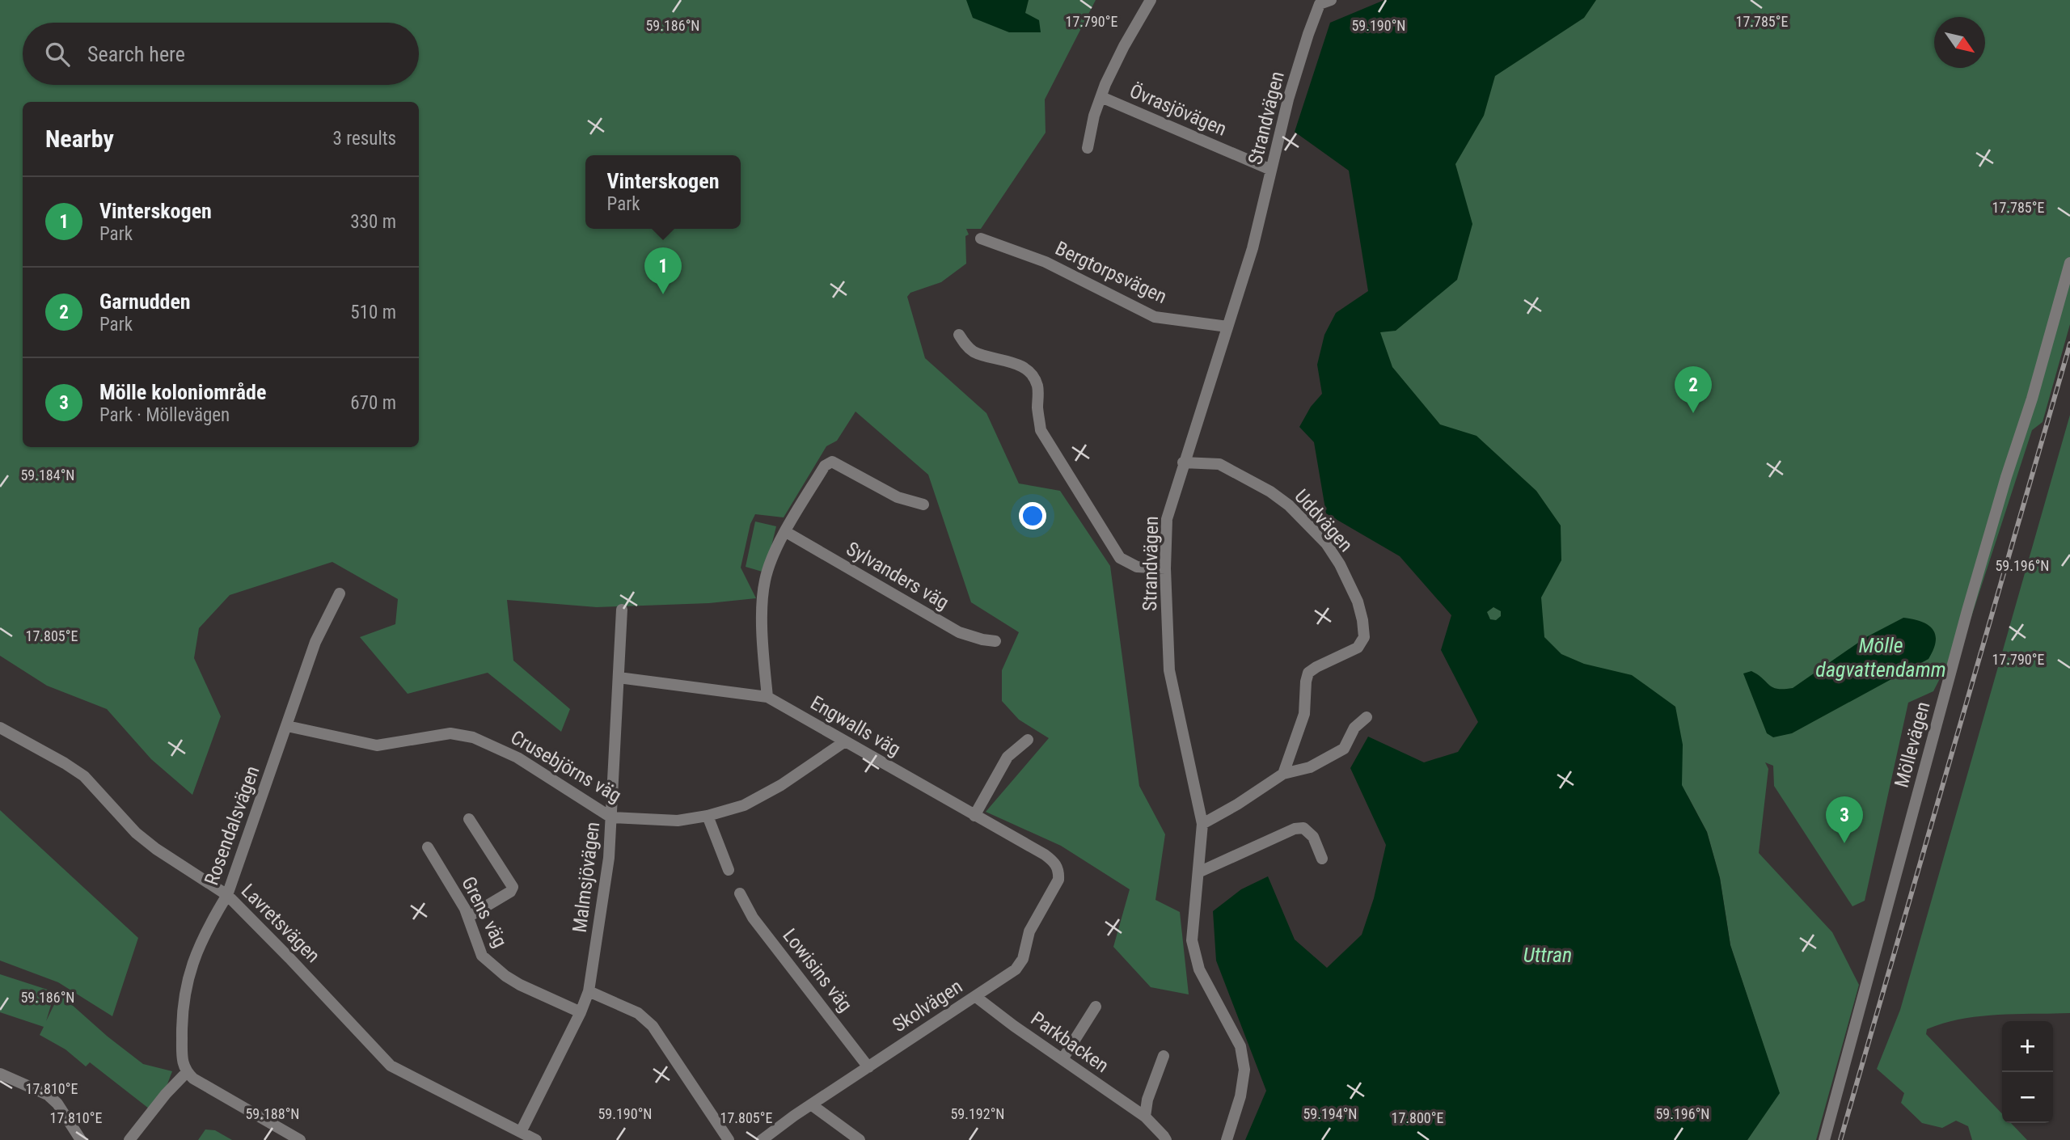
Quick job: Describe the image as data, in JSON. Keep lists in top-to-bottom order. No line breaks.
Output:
{"streets":{"street":["Övrasjövägen","Strandvägen","Bergtorpsvägen","Uddvägen","Sylvanders väg","Engwalls väg","Möllevägen","Crusebjörns väg","Rosendalsvägen","Malmsjövägen","Grens väg","Lavretsvägen","Lowisins väg","Skolvägen","Parkbacken"]},"crossings":[["Övrasjövägen","Strandvägen"],["Strandvägen","Bergtorpsvägen"],["Strandvägen","Uddvägen"],["Engwalls väg","Crusebjörns väg"],["Engwalls väg","Malmsjövägen"],["Engwalls väg","Skolvägen"],["Crusebjörns väg","Rosendalsvägen"],["Crusebjörns väg","Malmsjövägen"],["Rosendalsvägen","Lavretsvägen"],["Malmsjövägen","Grens väg"],["Malmsjövägen","Lavretsvägen"],["Lowisins väg","Skolvägen"],["Skolvägen","Parkbacken"]],"water":["Mölle dagvattendamm","Uttran"],"north":"bottom right","page":{"search":"Search here","heading":["Nearby","3 results"],"popup":["Vinterskogen","Park"],"list":[{"mark":"1","name":"Vinterskogen","note":"Park","value":"330 m"},{"mark":"2","name":"Garnudden","note":"Park","value":"510 m"},{"mark":"3","name":"Mölle koloniområde","note":"Park · Möllevägen","value":"670 m"}],"pins":["1","2","3"],"map_buttons":["+","−"]},"coordinates":["17.790°E","17.785°E","59.186°N","59.190°N","59.184°N","59.196°N","17.805°E","17.810°E","59.188°N","59.192°N","59.194°N","17.800°E"]}
